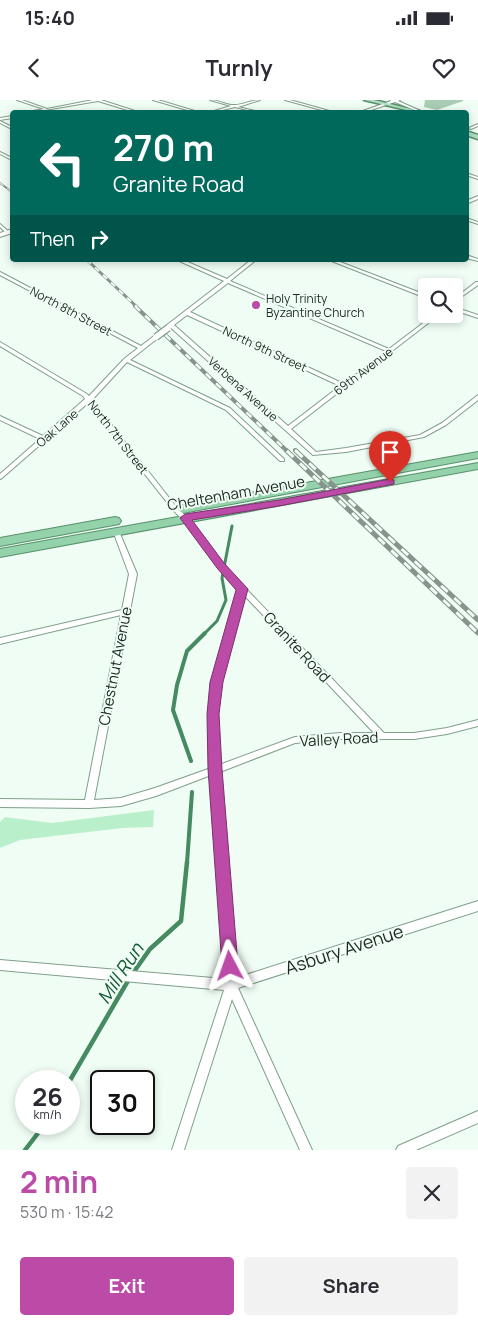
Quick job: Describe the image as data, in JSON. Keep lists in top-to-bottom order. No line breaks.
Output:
{"streets":{"highway":["Cheltenham Avenue"],"street":["North 8th Street","North 9th Street","69th Avenue","Verbena Avenue","Oak Lane","North 7th Street","Granite Road","Chestnut Avenue","Valley Road","Asbury Avenue"]},"crossings":[["North 8th Street","Oak Lane"],["North 9th Street","69th Avenue"],["69th Avenue","Verbena Avenue"],["Verbena Avenue","Oak Lane"],["Oak Lane","North 7th Street"],["North 7th Street","Cheltenham Avenue"],["North 7th Street","Granite Road"],["Cheltenham Avenue","Granite Road"],["Cheltenham Avenue","Chestnut Avenue"],["Granite Road","Valley Road"],["Chestnut Avenue","Valley Road"]],"water":["Mill Run"],"places":["Holy Trinity Byzantine Church"],"page":{"status":"15:40","header":"Turnly","turn":["270 m","Granite Road"],"then":"Then","speed":"26 km/h","limit":"30","heading":["2 min","530 m · 15:42"],"buttons":["Exit","Share"]}}
